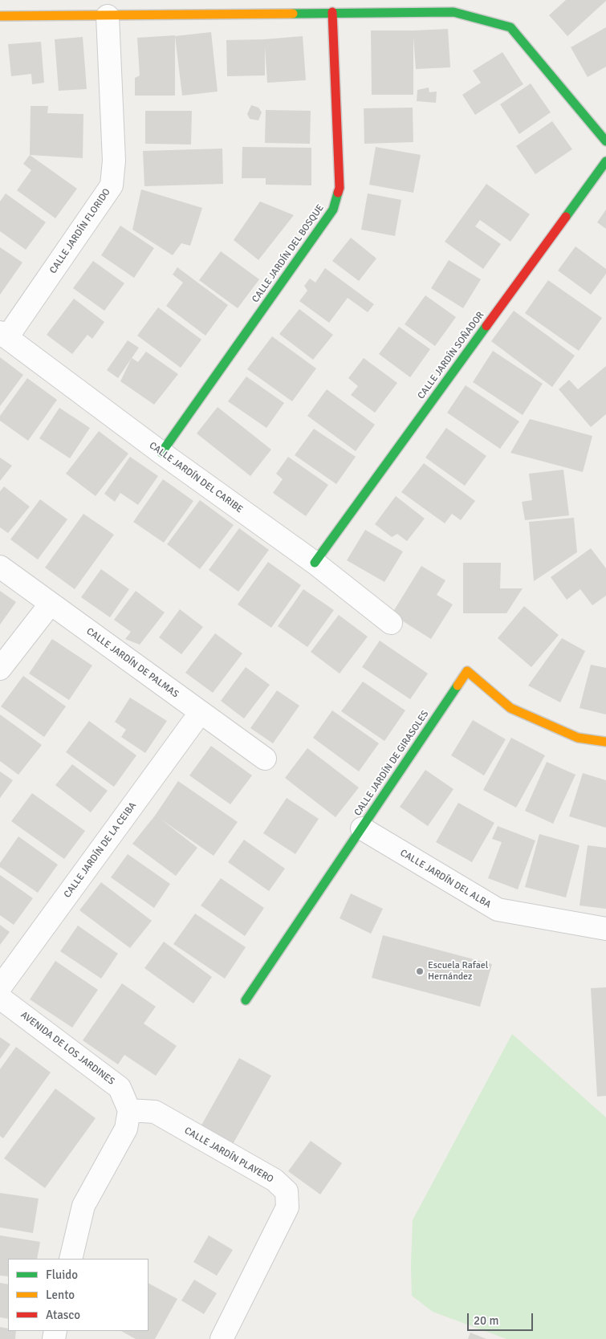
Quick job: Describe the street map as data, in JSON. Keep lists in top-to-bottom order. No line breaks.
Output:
{"streets":{"street":["CALLE JARDÍN FLORIDO","CALLE JARDÍN DEL BOSQUE","CALLE JARDÍN SOÑADOR","CALLE JARDÍN DEL CARIBE","CALLE JARDÍN DE PALMAS","CALLE JARDÍN DE GIRASOLES","CALLE JARDÍN DE LA CEIBA","CALLE JARDÍN DEL ALBA","AVENIDA DE LOS JARDINES","CALLE JARDÍN PLAYERO"]},"crossings":[["CALLE JARDÍN FLORIDO","CALLE JARDÍN DEL CARIBE"],["CALLE JARDÍN DEL BOSQUE","CALLE JARDÍN DEL CARIBE"],["CALLE JARDÍN SOÑADOR","CALLE JARDÍN DEL CARIBE"],["CALLE JARDÍN DE PALMAS","CALLE JARDÍN DE LA CEIBA"],["CALLE JARDÍN DE GIRASOLES","CALLE JARDÍN DEL ALBA"],["AVENIDA DE LOS JARDINES","CALLE JARDÍN PLAYERO"]],"places":["Escuela Rafael Hernández"],"legend":["Fluido","Lento","Atasco"],"scale_bar":"20 m"}
